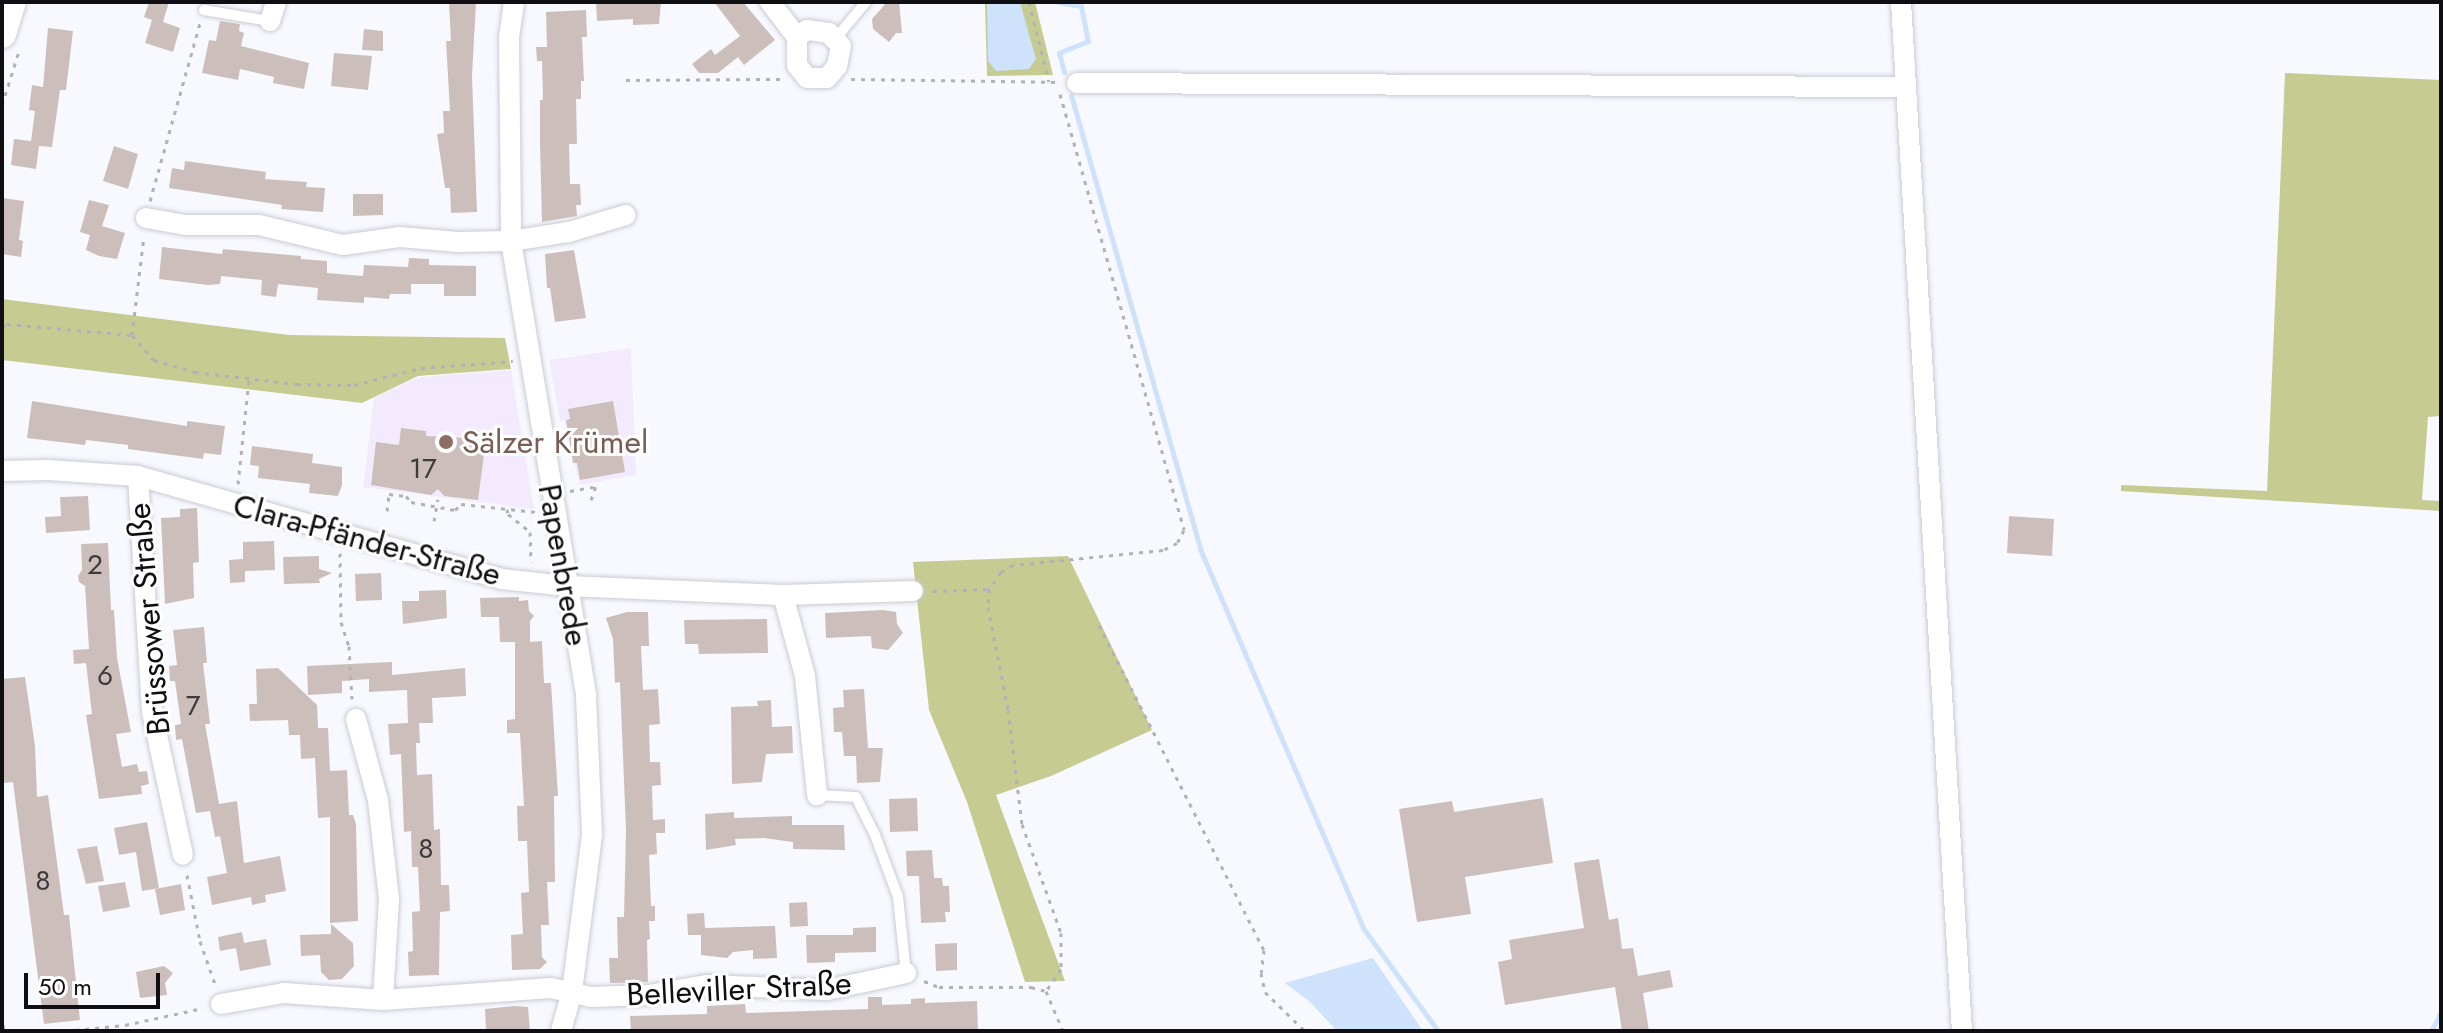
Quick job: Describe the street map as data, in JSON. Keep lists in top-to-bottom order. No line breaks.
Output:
{"streets":{"street":["Clara-Pfänder-Straße","Papenbrede","Brüssower Straße","Belleviller Straße"]},"crossings":[["Clara-Pfänder-Straße","Papenbrede"],["Clara-Pfänder-Straße","Brüssower Straße"],["Papenbrede","Belleviller Straße"]],"places":["Sälzer Krümel"],"house_numbers":["17","2","6","7","8","8"],"scale_bar":"50 m"}
